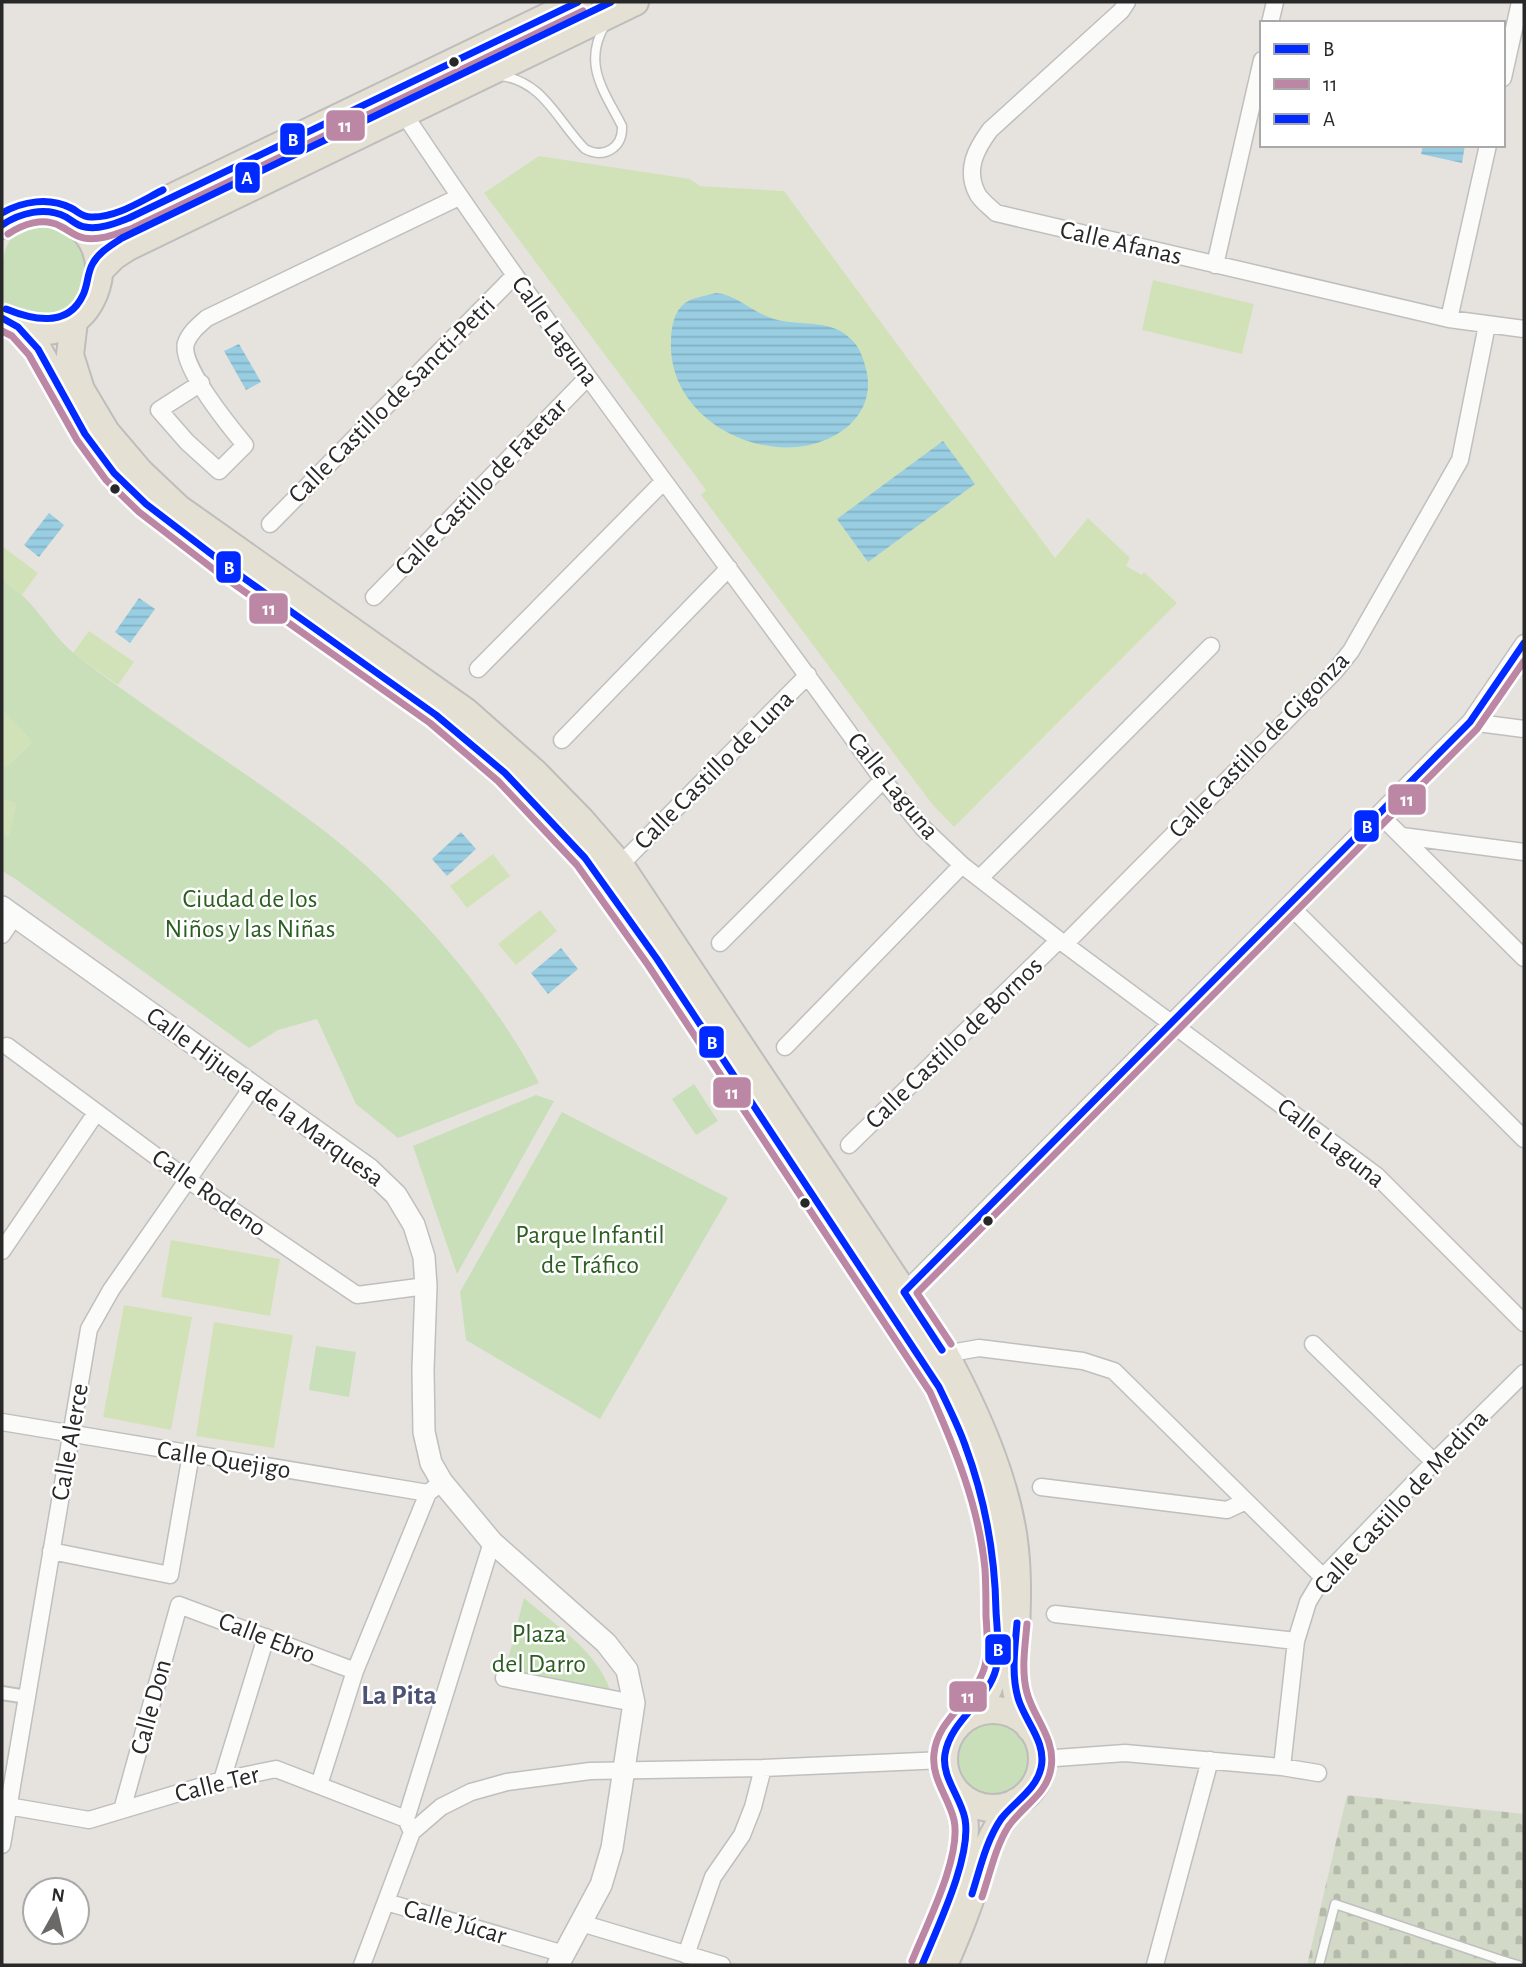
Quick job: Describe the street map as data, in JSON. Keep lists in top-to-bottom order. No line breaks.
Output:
{"streets":{"street":["Calle Afanas","Calle Laguna","Calle Castillo de Sancti-Petri","Calle Castillo de Fatetar","Calle Castillo de Gigonza","Calle Castillo de Luna","Calle Castillo de Bornos","Calle Hijuela de la Marquesa","Calle Rodeno","Calle Alerce","Calle Quejigo","Calle Castillo de Medina","Calle Ebro","Calle Don","Calle Ter","Calle Júcar"]},"crossings":[["Calle Afanas","Calle Castillo de Gigonza"],["Calle Laguna","Calle Castillo de Sancti-Petri"],["Calle Laguna","Calle Castillo de Fatetar"],["Calle Laguna","Calle Castillo de Gigonza"],["Calle Laguna","Calle Castillo de Luna"],["Calle Laguna","Calle Castillo de Bornos"],["Calle Castillo de Gigonza","Calle Castillo de Bornos"],["Calle Hijuela de la Marquesa","Calle Rodeno"],["Calle Hijuela de la Marquesa","Calle Alerce"],["Calle Hijuela de la Marquesa","Calle Quejigo"],["Calle Hijuela de la Marquesa","Calle Júcar"],["Calle Rodeno","Calle Alerce"],["Calle Alerce","Calle Quejigo"],["Calle Alerce","Calle Ter"],["Calle Ebro","Calle Don"],["Calle Don","Calle Ter"]],"districts":["La Pita"],"parks":["Ciudad de los Niños y las Niñas","Parque Infantil de Tráfico","Plaza del Darro"],"lines":["transit line B","transit line A","transit line 11"],"legend":["B","11","A"],"north":"top"}
